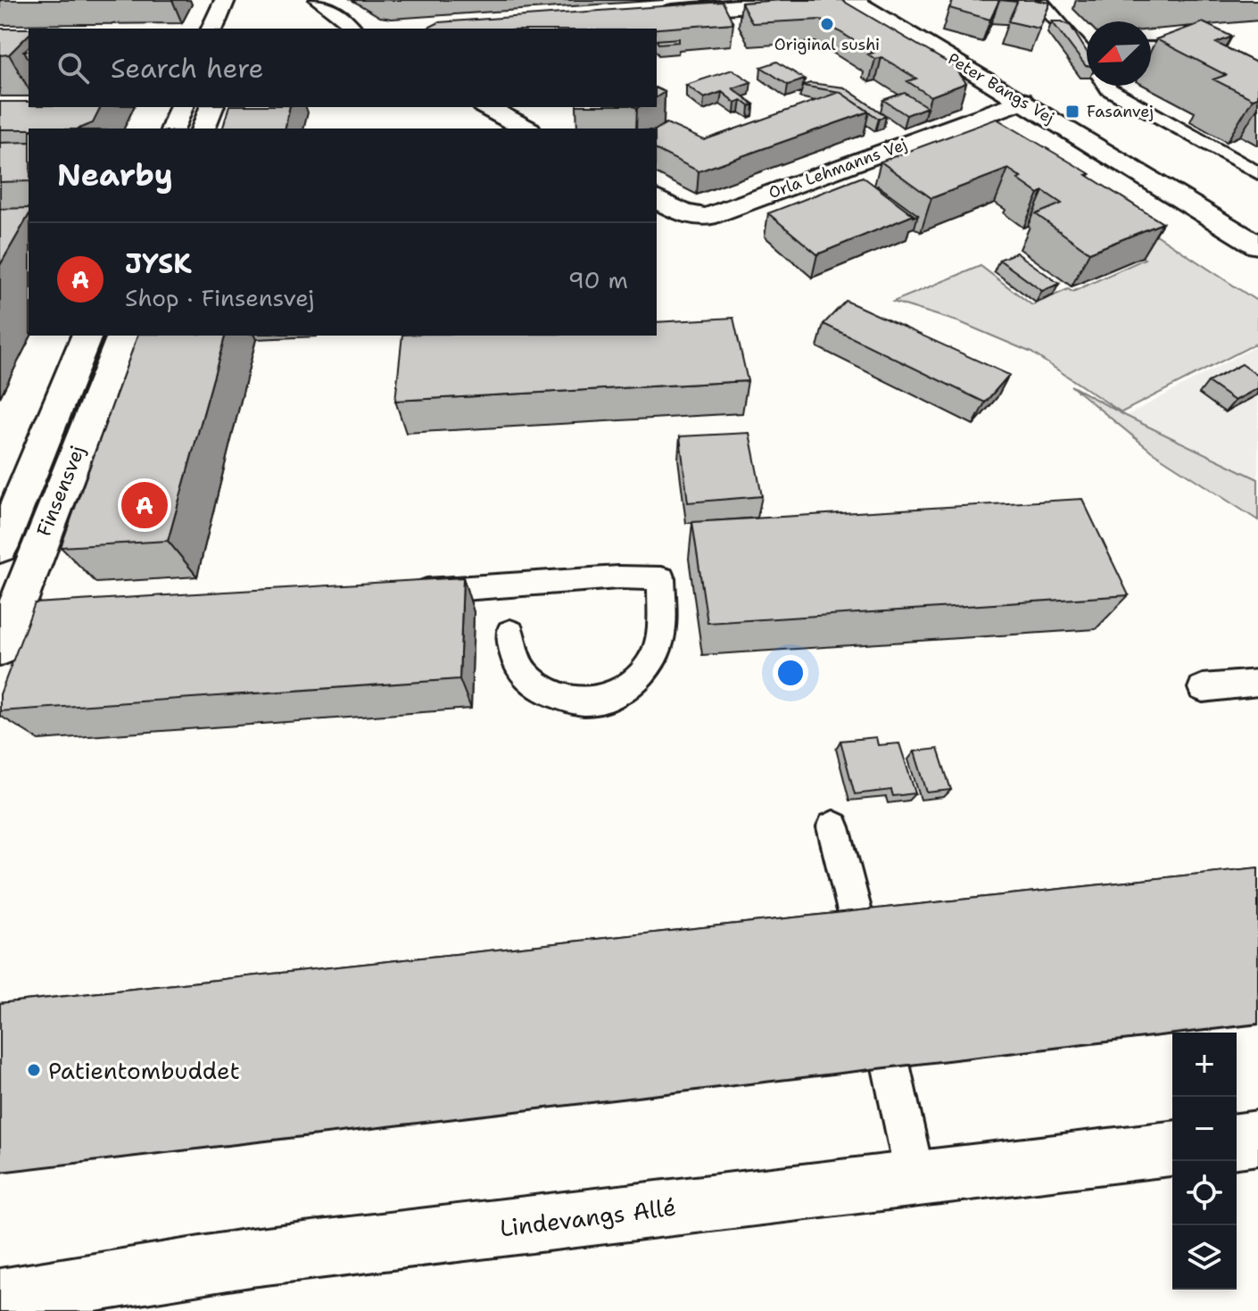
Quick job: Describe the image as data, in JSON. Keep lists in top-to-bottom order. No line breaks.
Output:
{"streets":{"street":["Peter Bangs Vej","Orla Lehmanns Vej","Finsensvej","Lindevangs Allé"]},"crossings":[["Peter Bangs Vej","Orla Lehmanns Vej"]],"places":{"other":["Original sushi","Patientombuddet"],"transit":["Fasanvej"]},"north":"bottom left","page":{"search":"Search here","heading":"Nearby","list":[{"mark":"A","name":"JYSK","note":"Shop · Finsensvej","value":"90 m"}],"pins":"A","map_buttons":["+","−"]}}
